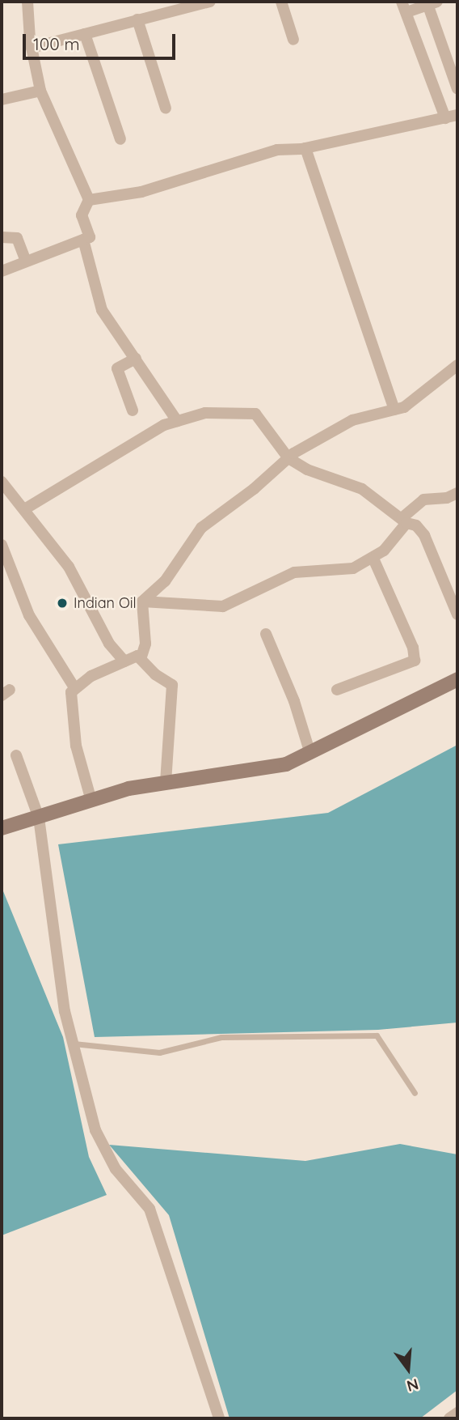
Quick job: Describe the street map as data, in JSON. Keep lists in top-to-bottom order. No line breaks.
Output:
{"places":["Indian Oil"],"scale_bar":"100 m","north":"bottom"}
